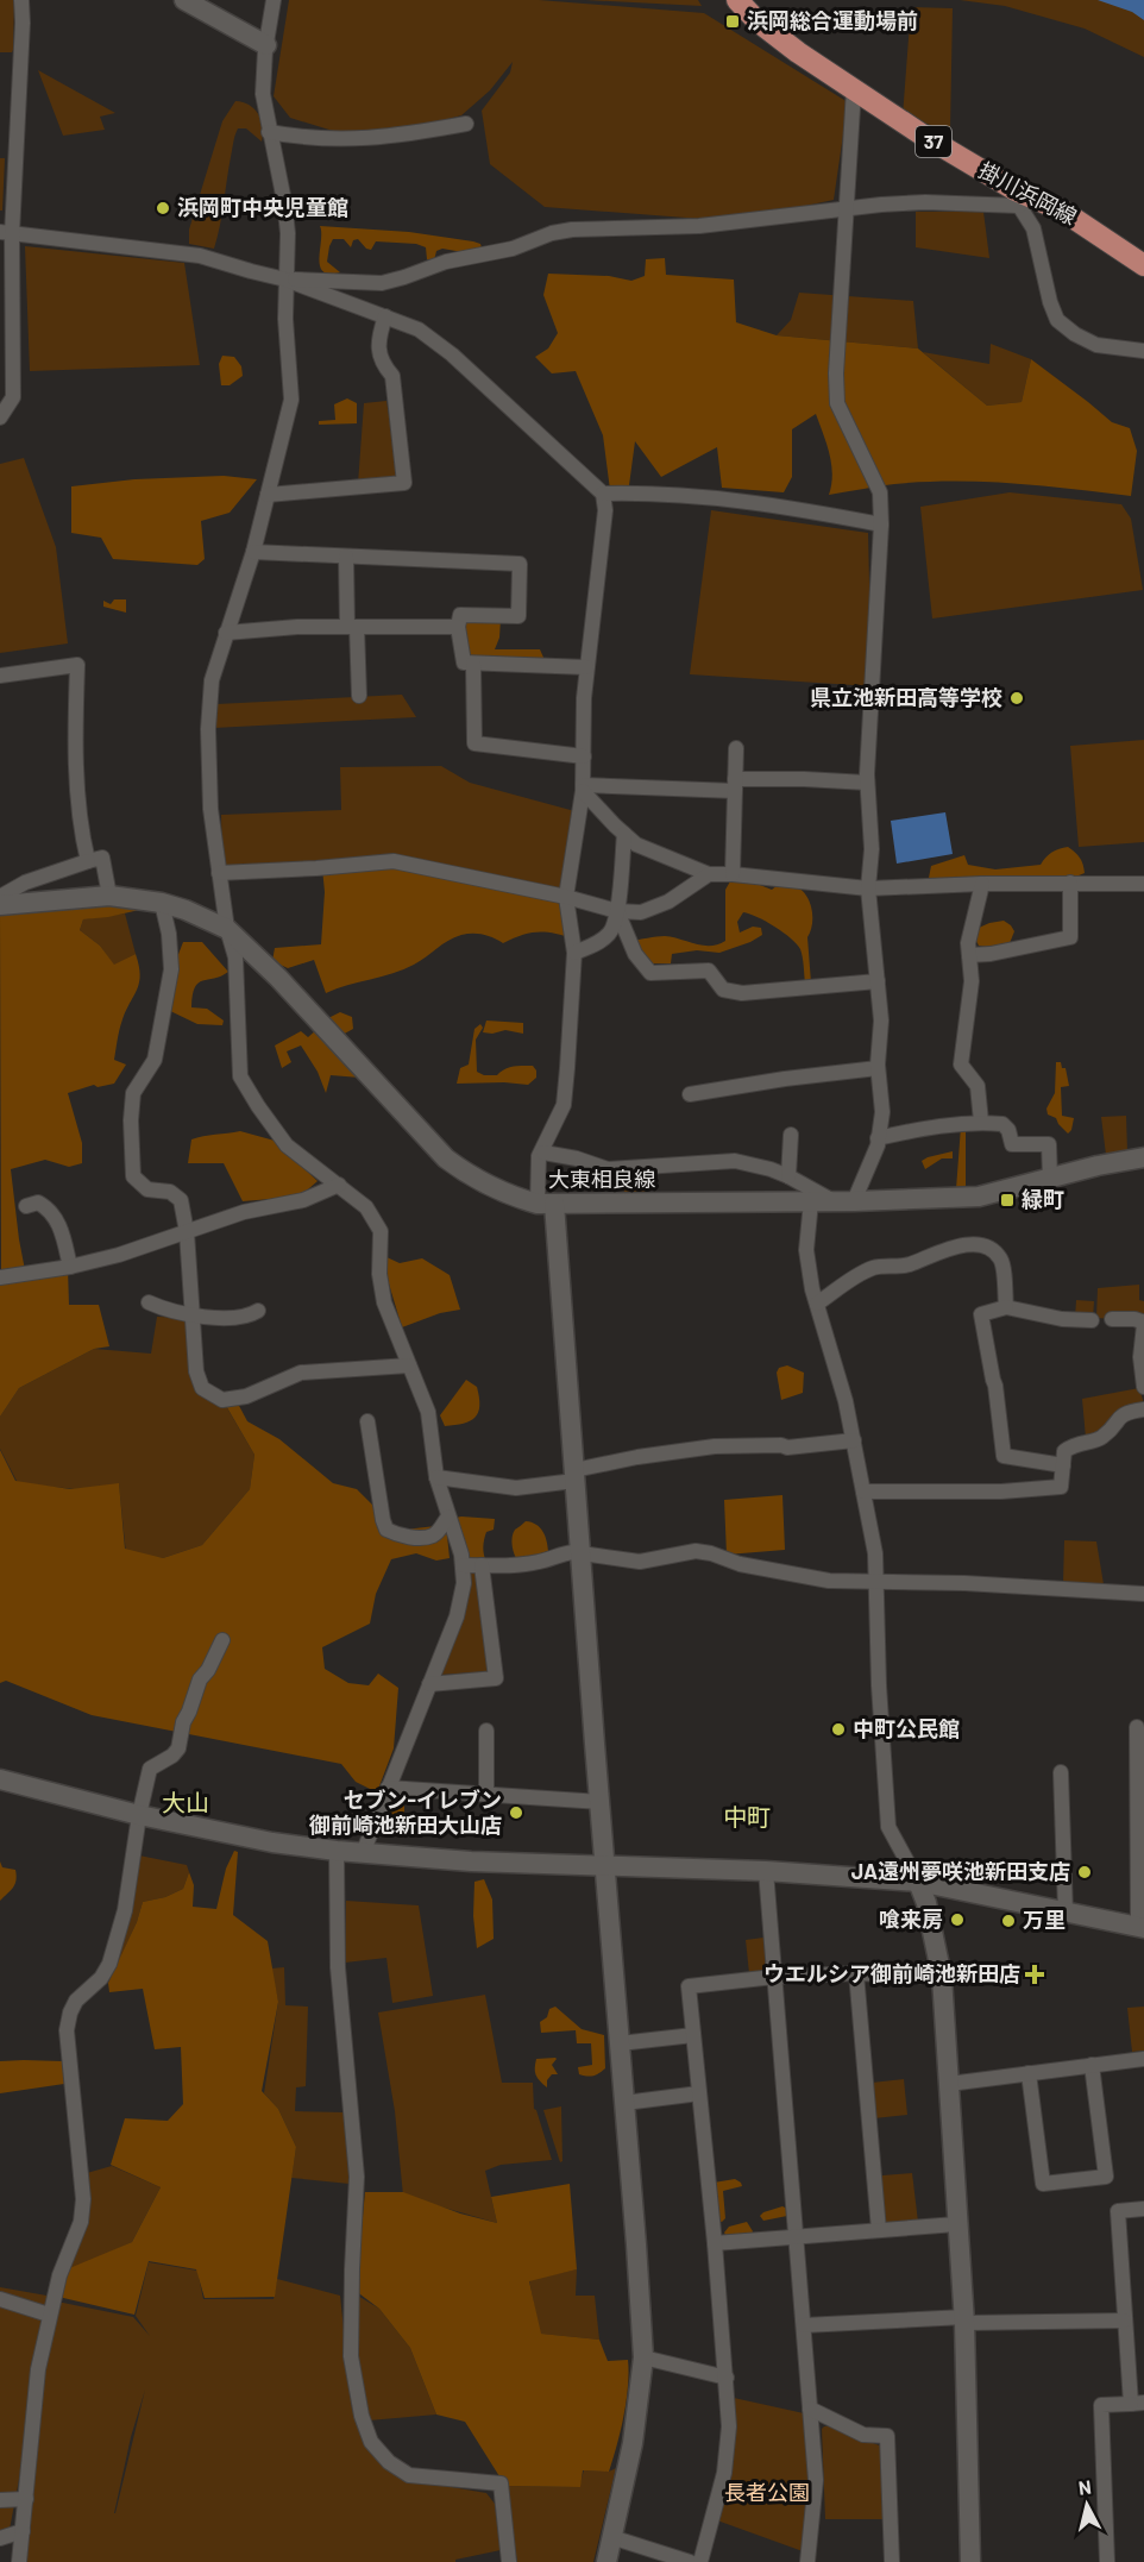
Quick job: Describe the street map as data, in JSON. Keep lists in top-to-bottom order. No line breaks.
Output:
{"streets":{"main road":["37","掛川浜岡線"],"street":["大東相良線"]},"districts":["大山","中町"],"parks":["長者公園"],"places":{"transit":["浜岡総合運動場前","緑町"],"other":["浜岡町中央児童館","県立池新田高等学校","中町公民館","セブン‐イレブン 御前崎池新田大山店","JA遠州夢咲池新田支店","喰来房","万里"],"health":["ウエルシア御前崎池新田店"]},"north":"top"}
